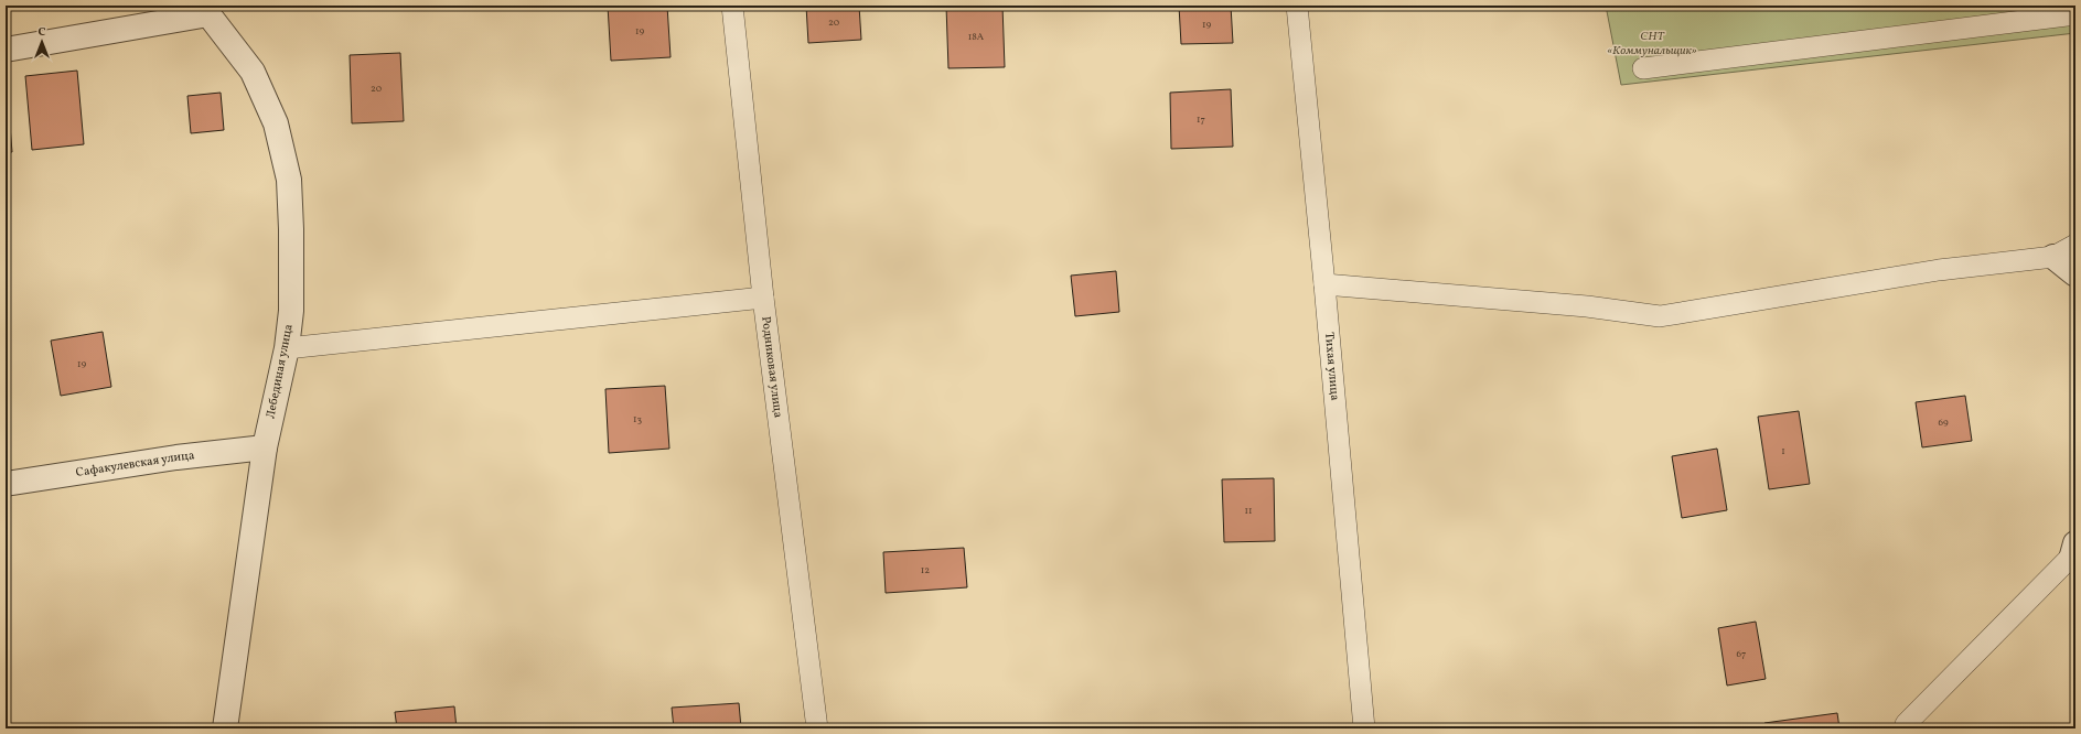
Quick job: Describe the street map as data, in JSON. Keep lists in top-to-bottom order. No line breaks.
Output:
{"streets":{"street":["Лебединая улица","Сафакулевская улица"],"lane":["Родниковая улица","Тихая улица"]},"crossings":[["Лебединая улица","Сафакулевская улица"]],"parks":["СНТ «Коммунальщик»"],"house_numbers":["20","19","19","18А","20","17","19","13","69","1","11","12","67"],"north":"top"}
